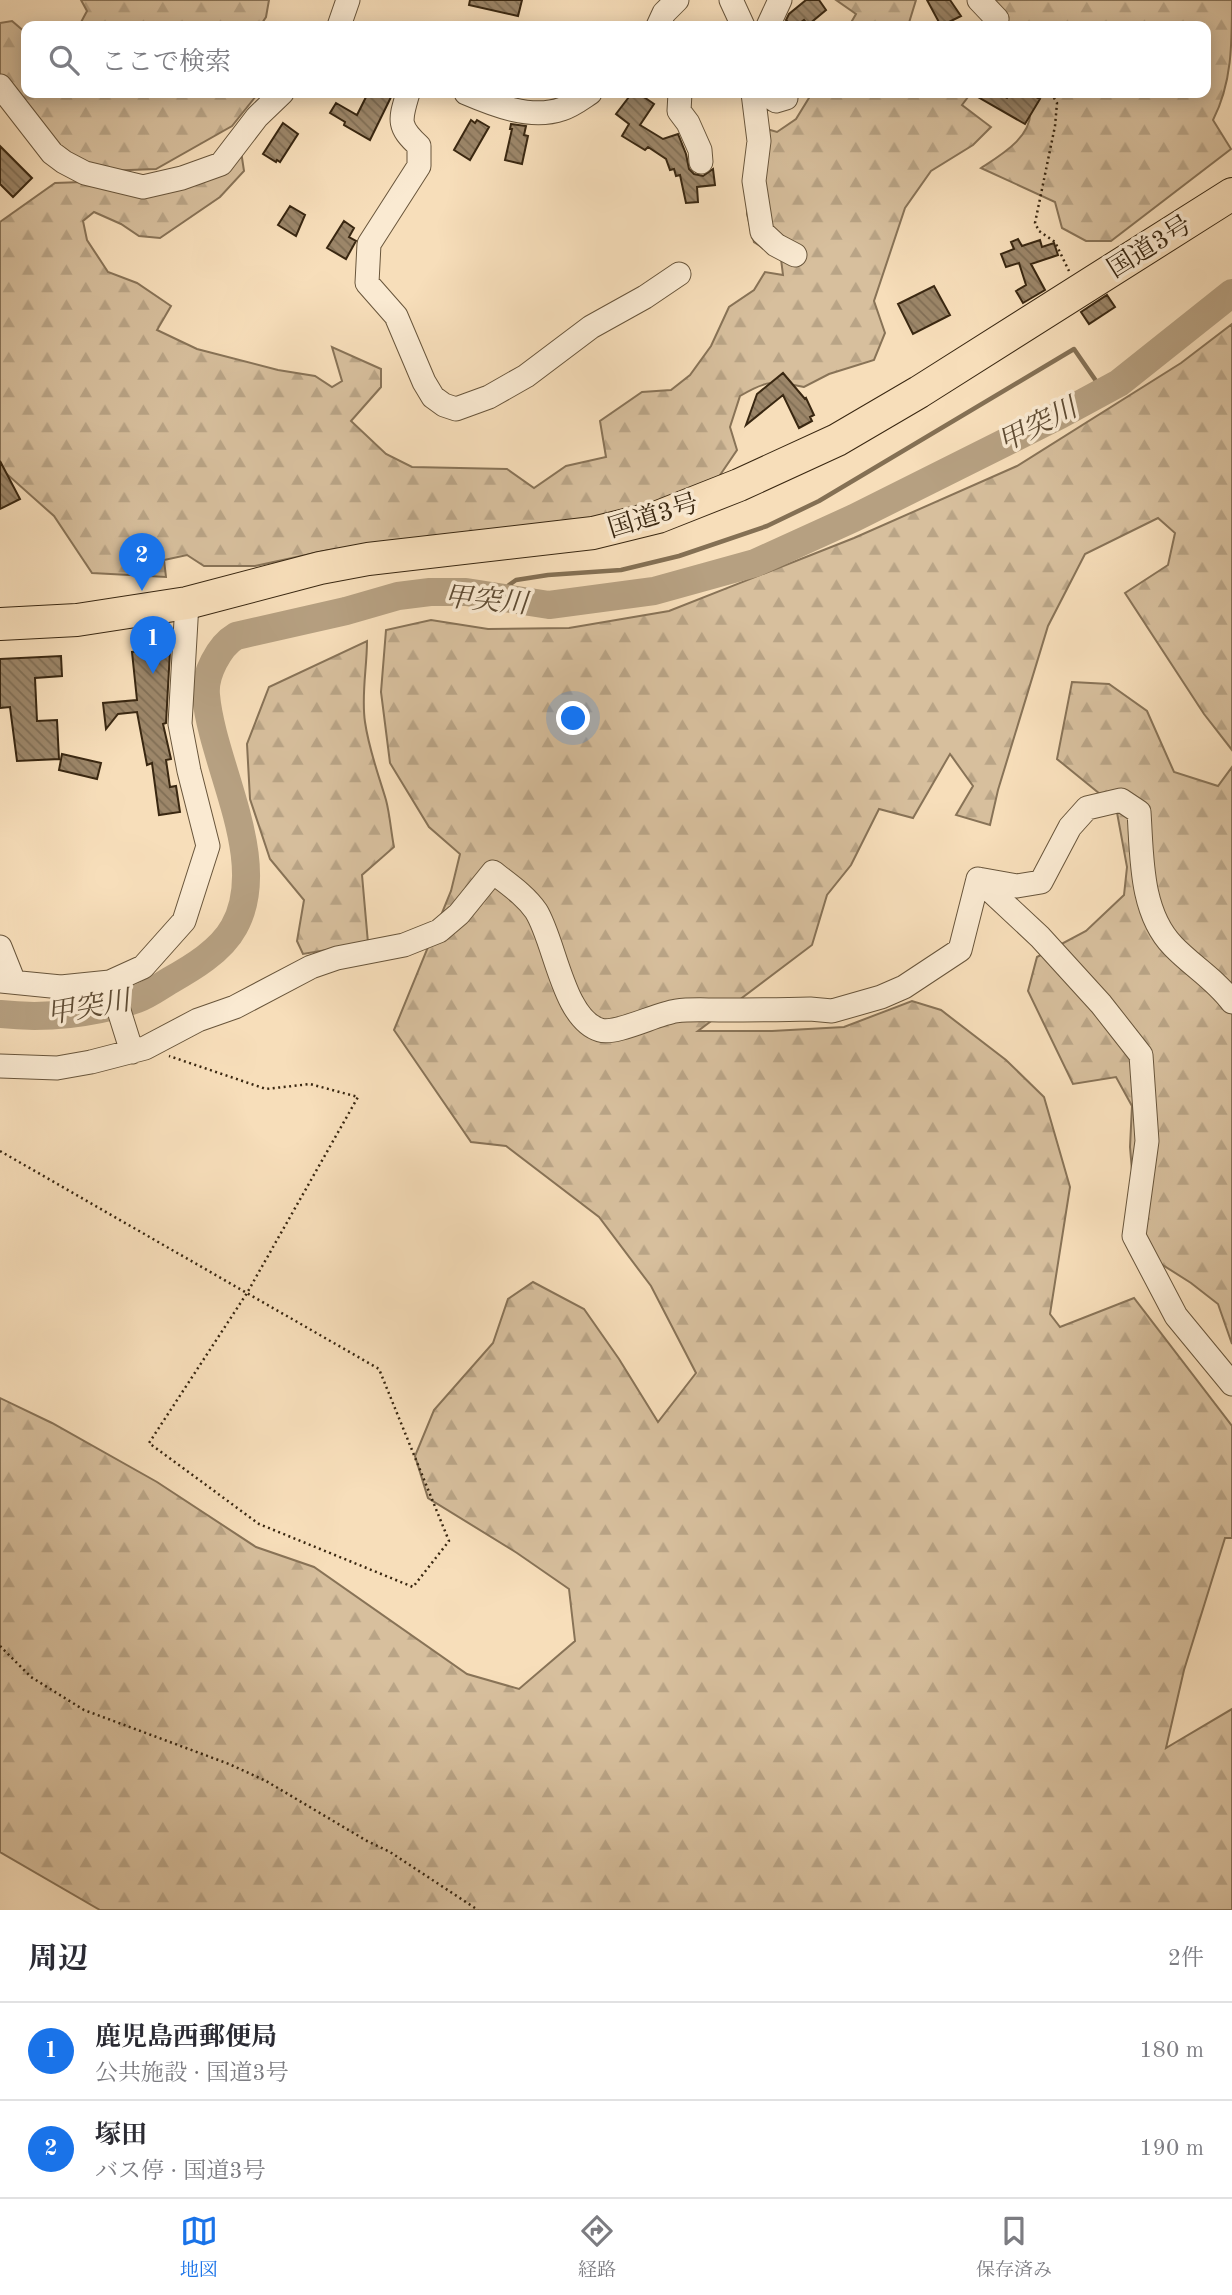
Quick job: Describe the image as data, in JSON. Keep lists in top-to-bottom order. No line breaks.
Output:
{"streets":{"highway":["国道3号"]},"water":["甲突川"],"page":{"search":"ここで検索","pins":["2","1"],"heading":["周辺","2件"],"list":[{"mark":"1","name":"鹿児島西郵便局","note":"公共施設 · 国道3号","value":"180 m"},{"mark":"2","name":"塚田","note":"バス停 · 国道3号","value":"190 m"}],"nav":["地図","経路","保存済み"]}}
